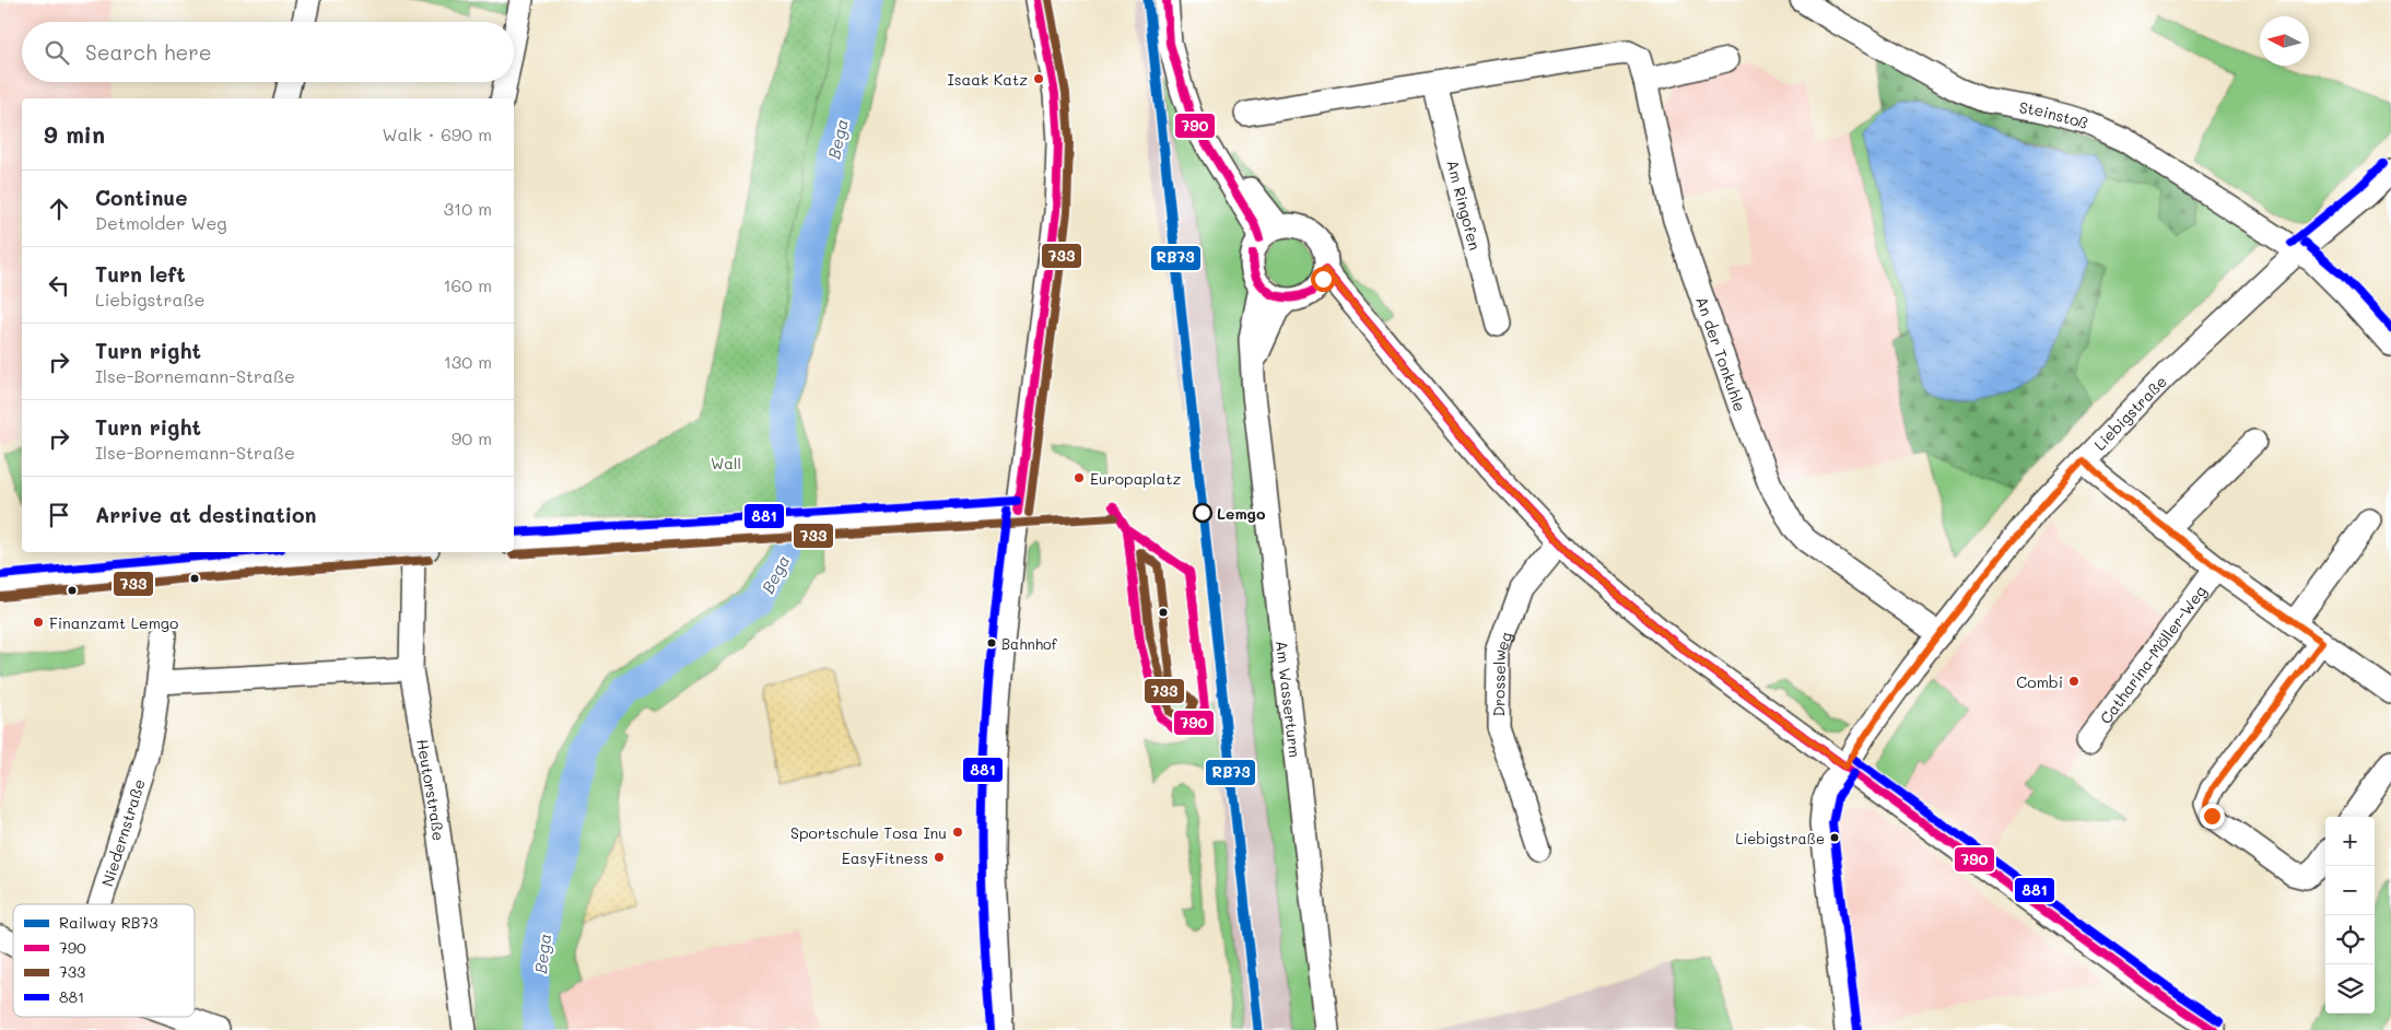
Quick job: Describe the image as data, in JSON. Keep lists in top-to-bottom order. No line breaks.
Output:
{"streets":{"street":["Steinstoß","Am Ringofen","An der Tonkuhle","Liebigstraße","Catharina-Möller-Weg","Drosselweg","Am Wasserturm","Heutorstraße","Niedernstraße"]},"crossings":[["Steinstoß","Liebigstraße"],["An der Tonkuhle","Liebigstraße"]],"water":["Bega"],"parks":["Wall"],"places":["Isaak Katz","Europaplatz","Lemgo","Finanzamt Lemgo","Bahnhof","Combi","Sportschule Tosa Inu","Liebigstraße","EasyFitness"],"lines":["rail line RB73","transit line 790","transit line 733","transit line 881"],"legend":["Railway RB73","790","733","881"],"north":"left","page":{"search":"Search here","heading":["9 min","Walk · 690 m"],"list":[["Continue","Detmolder Weg","310 m"],["Turn left","Liebigstraße","160 m"],["Turn right","Ilse-Bornemann-Straße","130 m"],["Turn right","Ilse-Bornemann-Straße","90 m"],"Arrive at destination"],"map_buttons":["+","−"]}}
